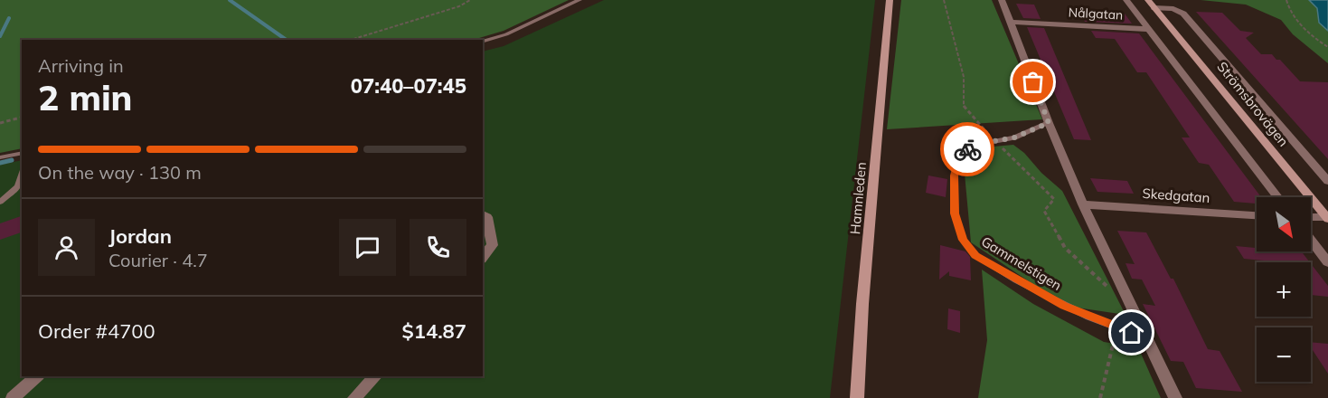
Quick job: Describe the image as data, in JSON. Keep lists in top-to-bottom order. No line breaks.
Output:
{"streets":{"main road":["Strömsbrovägen","Hamnleden"],"street":["Nålgatan","Skedgatan"],"lane":["Gammelstigen"]},"north":"bottom right","page":{"heading":["2 min","Arriving in","07:40–07:45"],"panel":["Jordan","Courier · 4.7","Order #4700","$14.87"],"bar":"On the way · 130 m","map_buttons":["+","−"]}}
